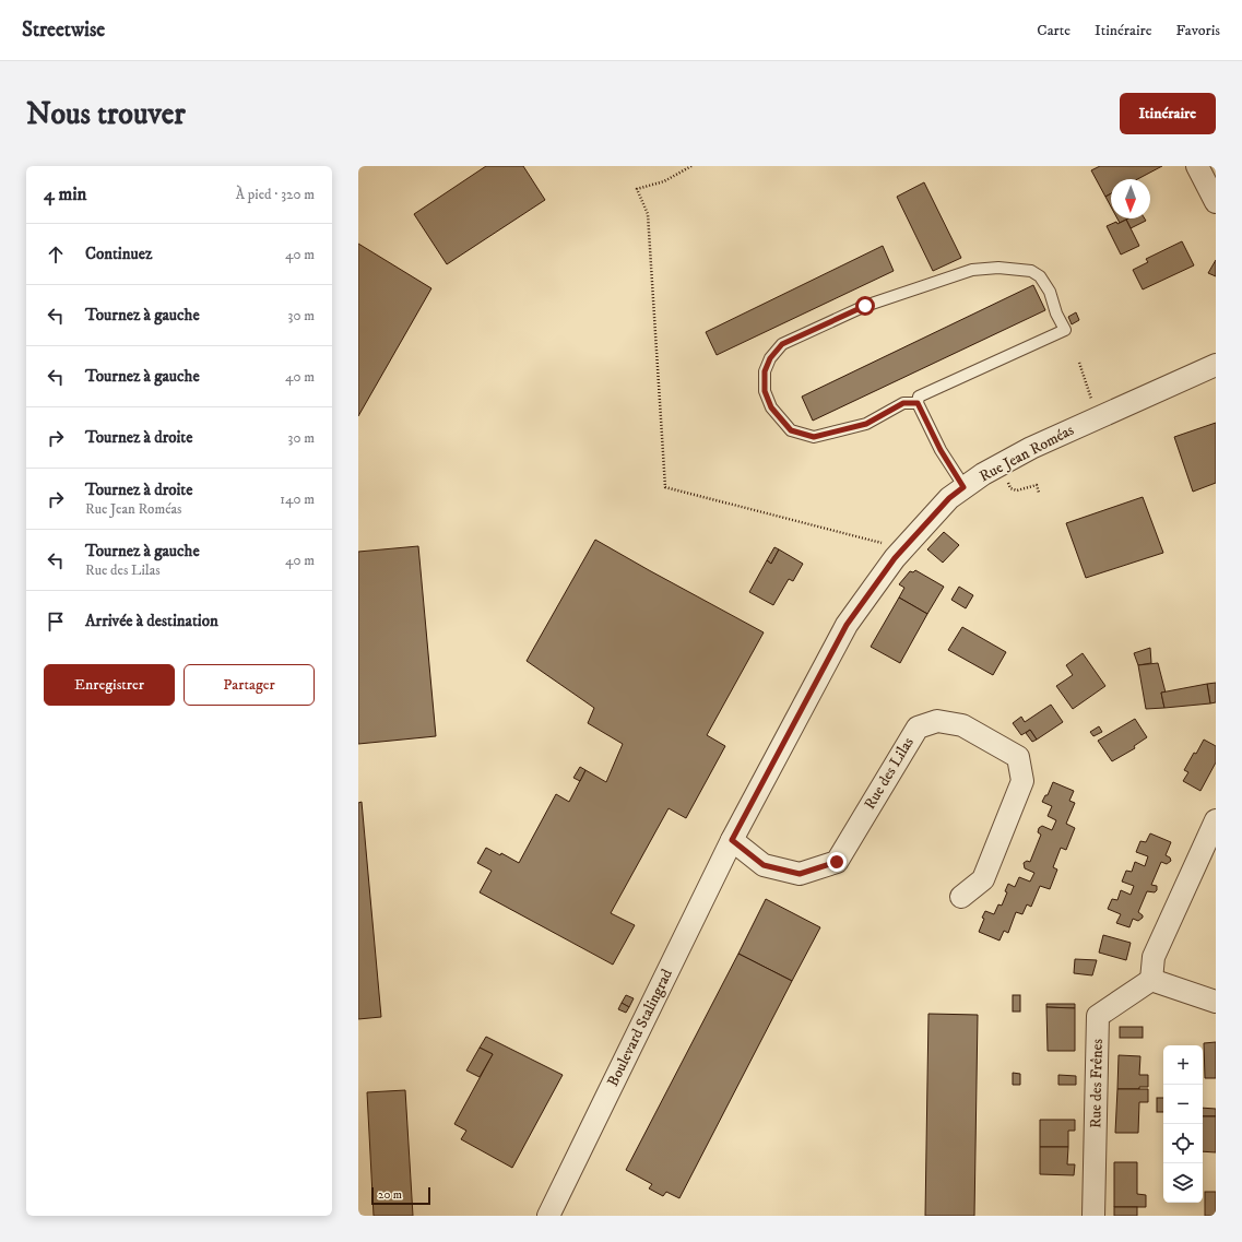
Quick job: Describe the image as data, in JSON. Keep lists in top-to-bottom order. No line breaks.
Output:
{"streets":{"street":["Rue Jean Roméas","Rue des Lilas","Boulevard Stalingrad","Rue des Frênes"]},"crossings":[["Rue Jean Roméas","Rue des Lilas"],["Rue Jean Roméas","Boulevard Stalingrad"],["Rue des Lilas","Boulevard Stalingrad"]],"scale_bar":"20 m","north":"bottom","page":{"header":"Streetwise","nav":["Carte","Itinéraire","Favoris"],"buttons":["Itinéraire",["Enregistrer","Partager"]],"title":"Nous trouver","heading":["4 min","À pied · 320 m"],"list":[["Continuez","40 m"],["Tournez à gauche","30 m"],["Tournez à gauche","40 m"],["Tournez à droite","30 m"],["Tournez à droite","Rue Jean Roméas","140 m"],["Tournez à gauche","Rue des Lilas","40 m"],"Arrivée à destination"],"map_buttons":["+","−"],"scale":"20 m"}}
